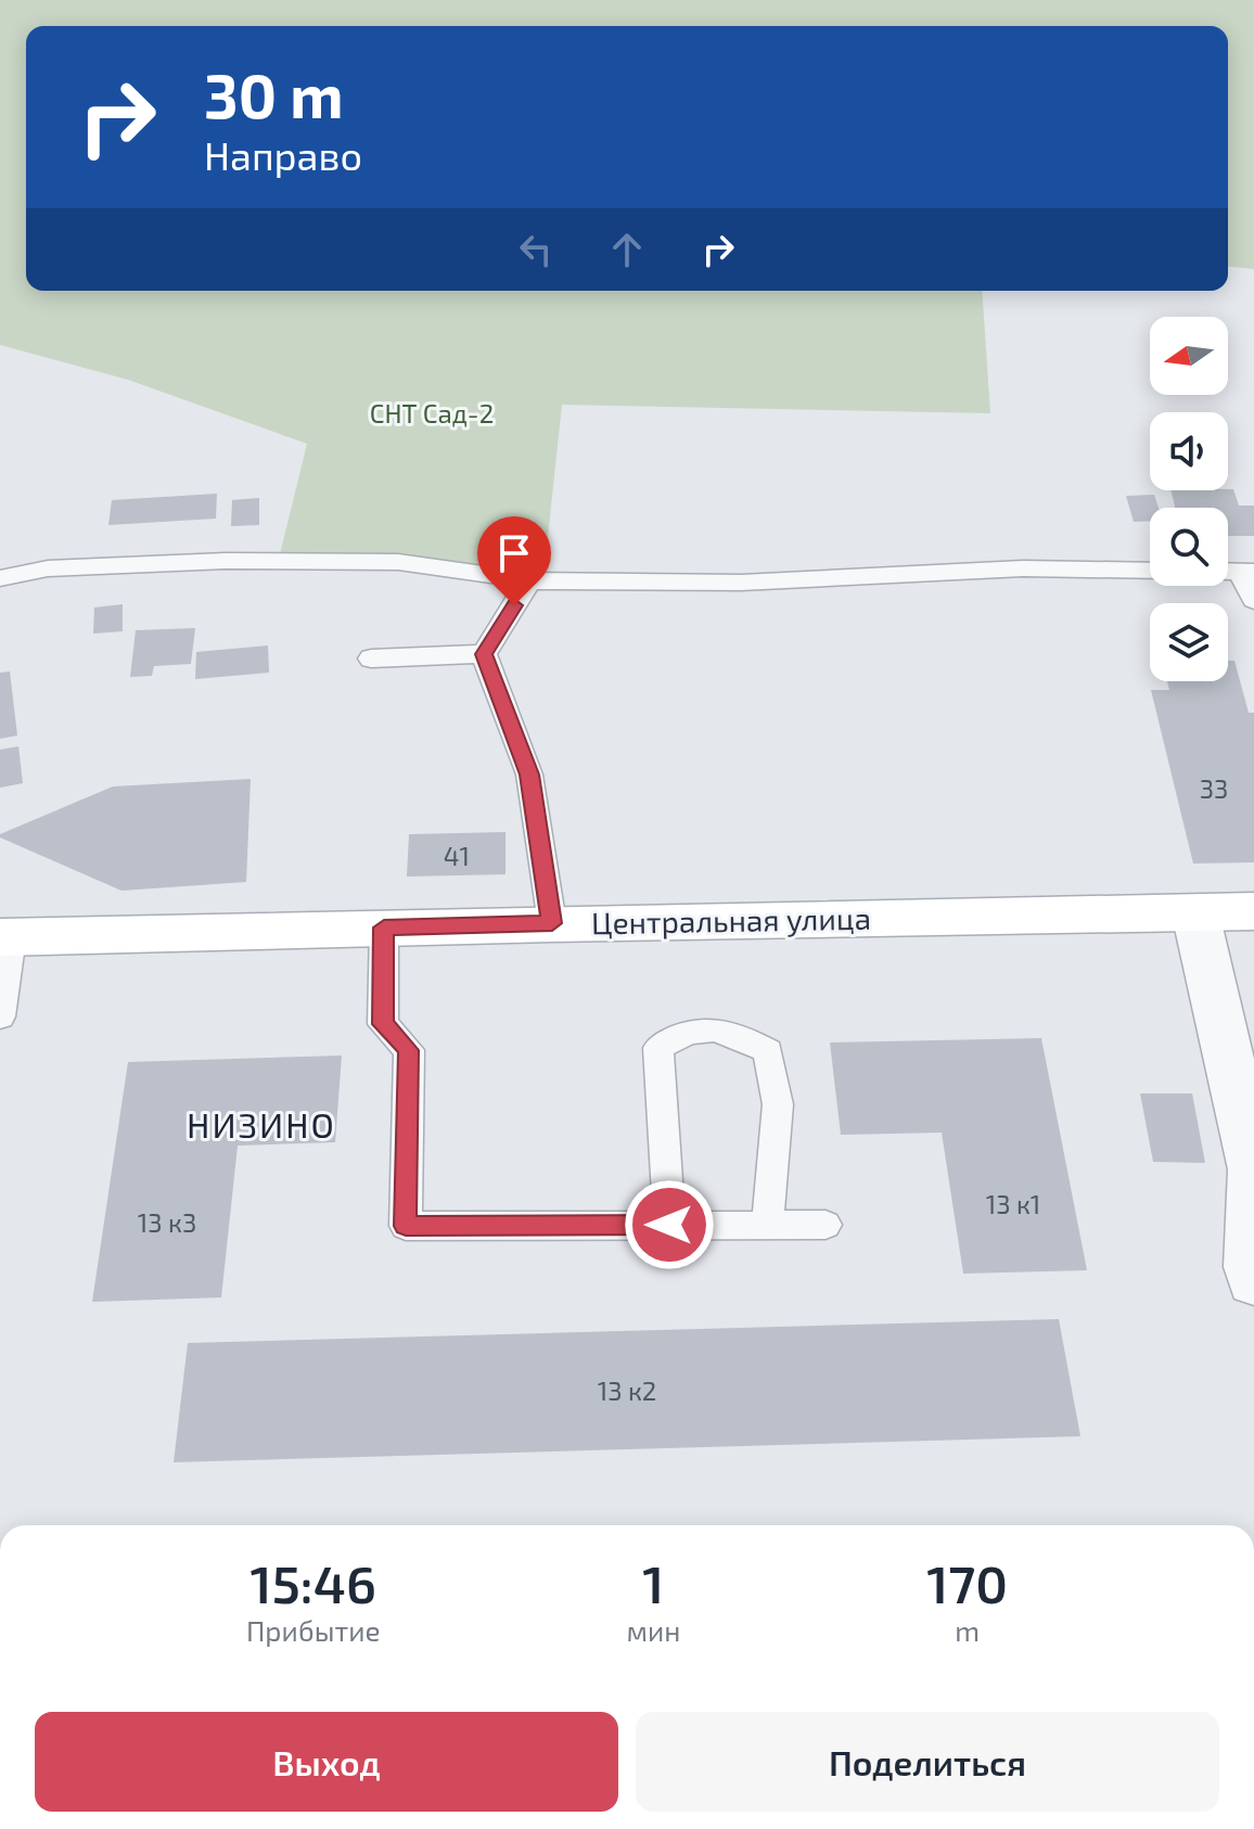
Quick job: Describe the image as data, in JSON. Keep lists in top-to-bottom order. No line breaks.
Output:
{"streets":{"street":["Центральная улица"]},"districts":["НИЗИНО"],"parks":["СНТ Сад-2"],"house_numbers":["33","41","13 к1","13 к3","13 к2"],"north":"left","page":{"turn":["30 m","Направо"],"eta":["15:46","Прибытие","1","мин","170","m"],"buttons":["Выход","Поделиться"]}}
